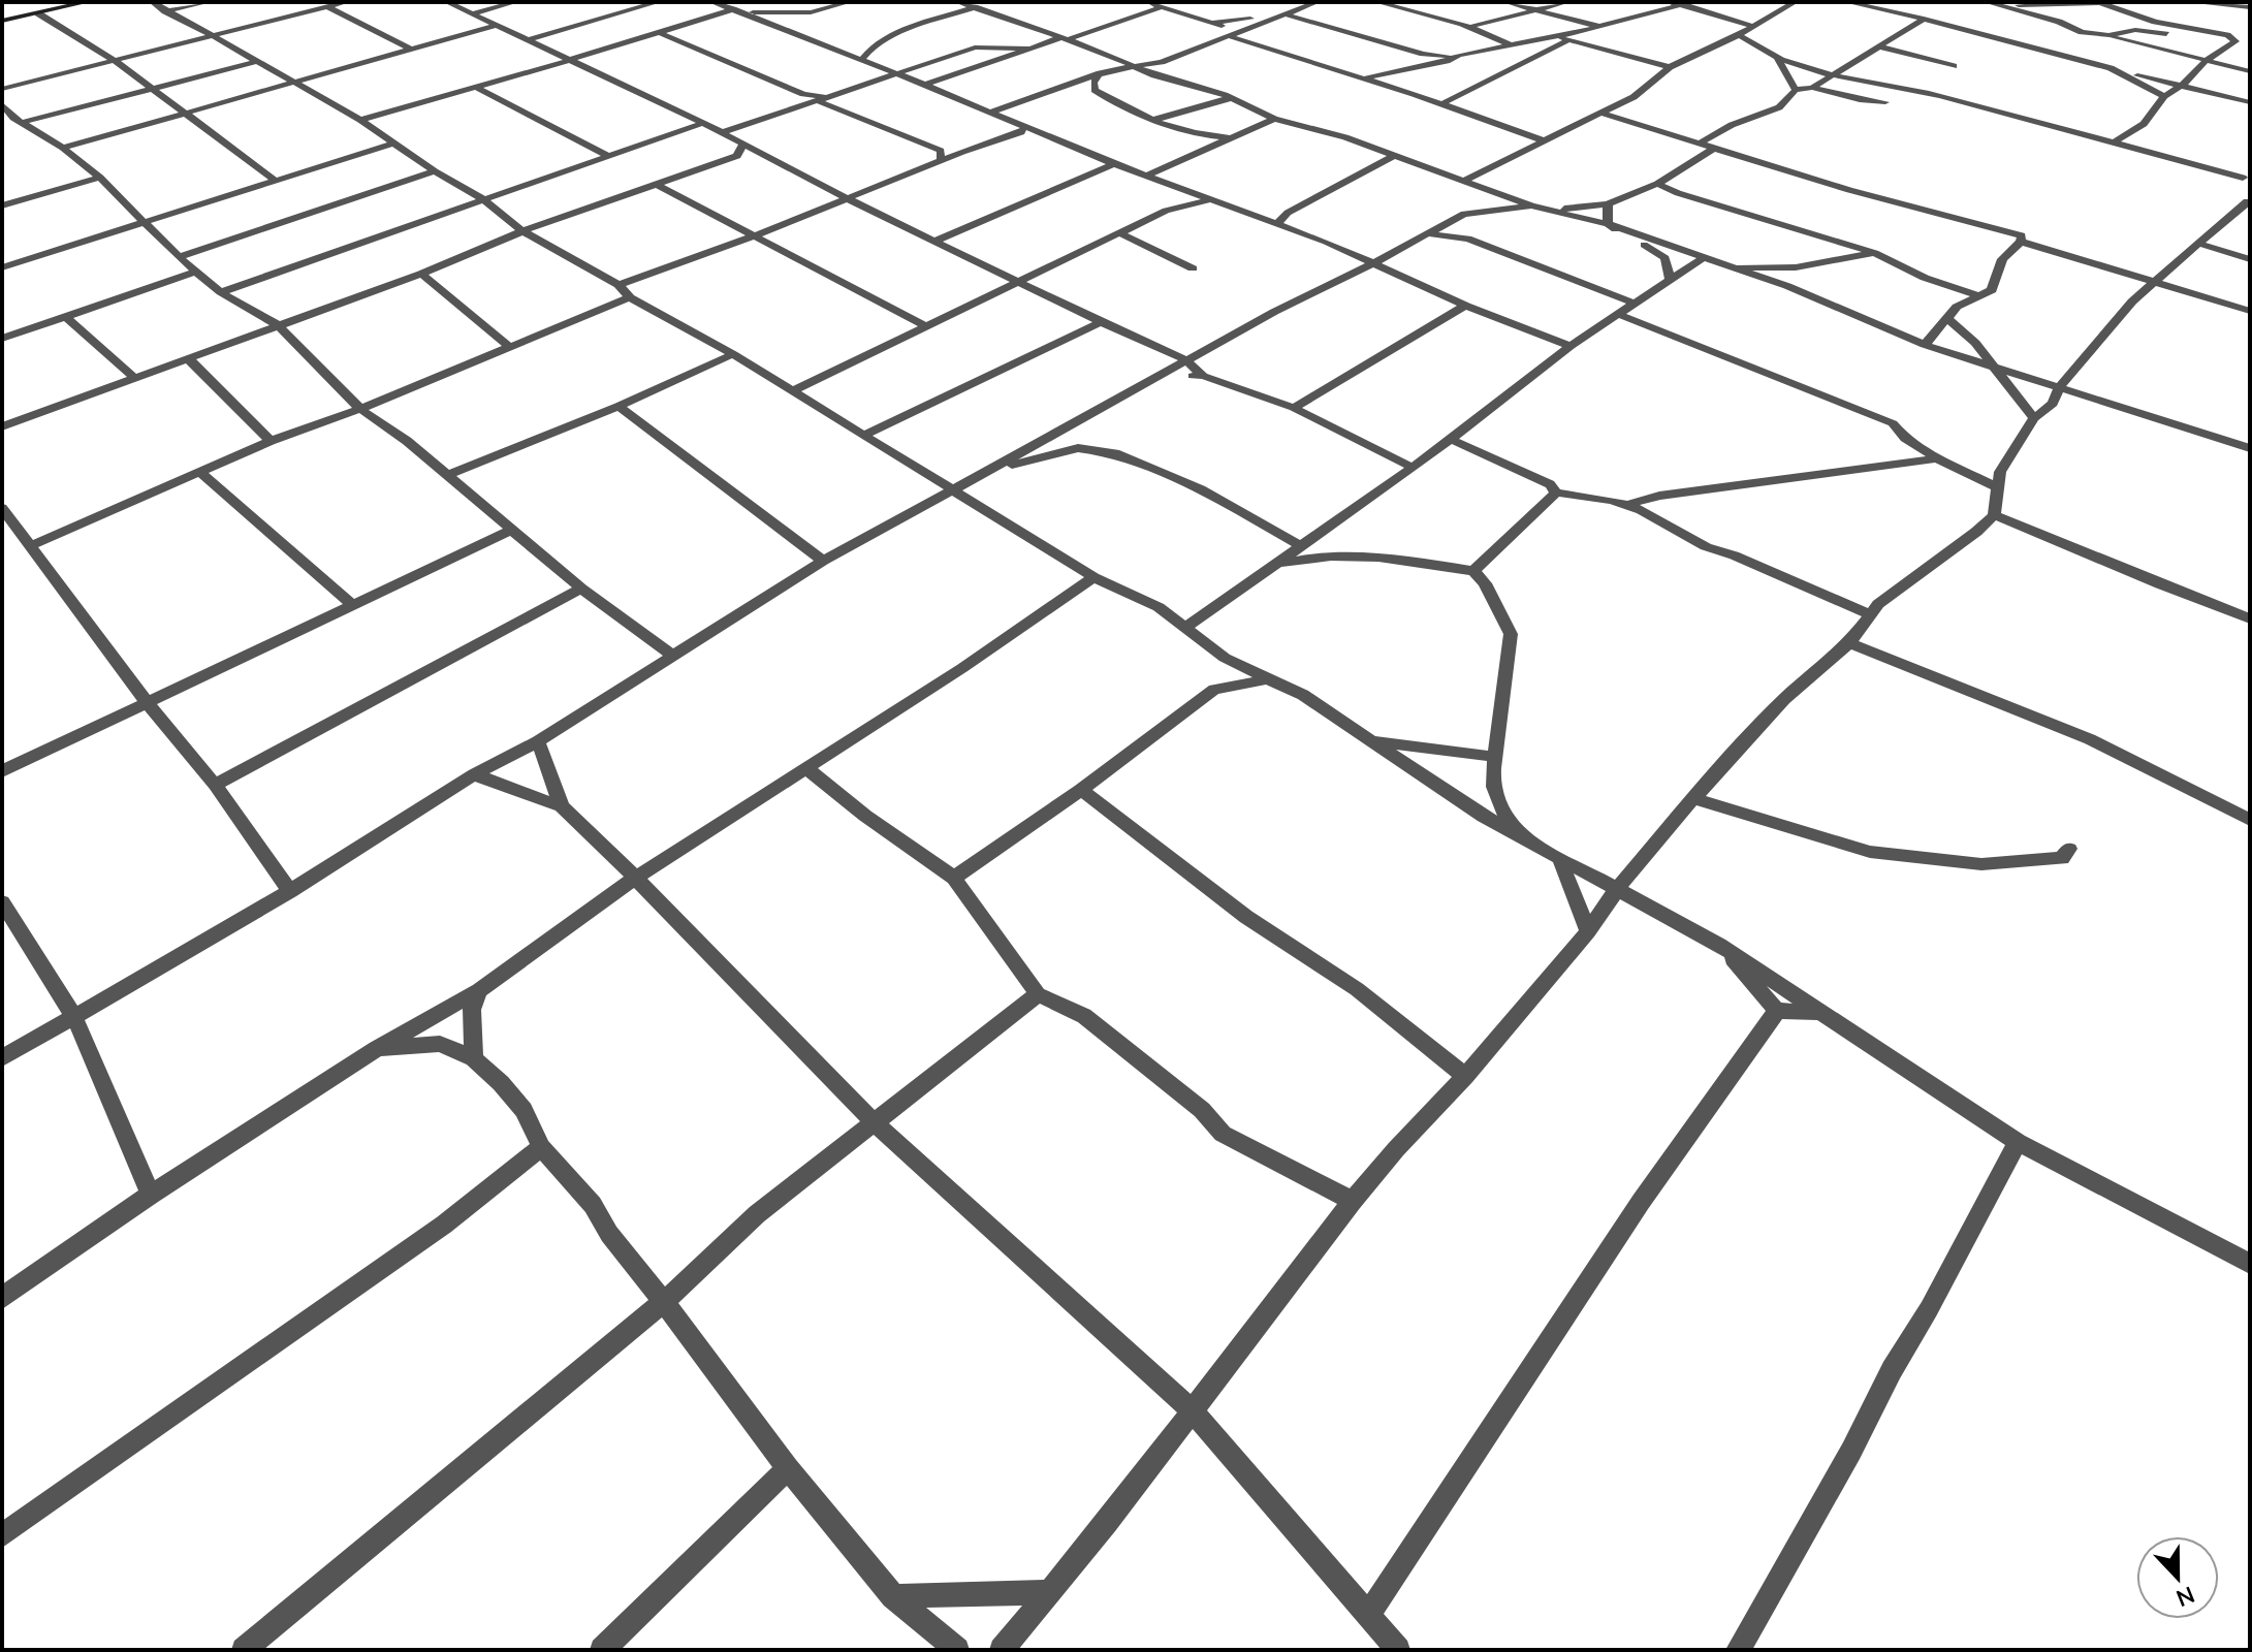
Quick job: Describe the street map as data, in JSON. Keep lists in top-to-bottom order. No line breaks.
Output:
{"north":"bottom"}
